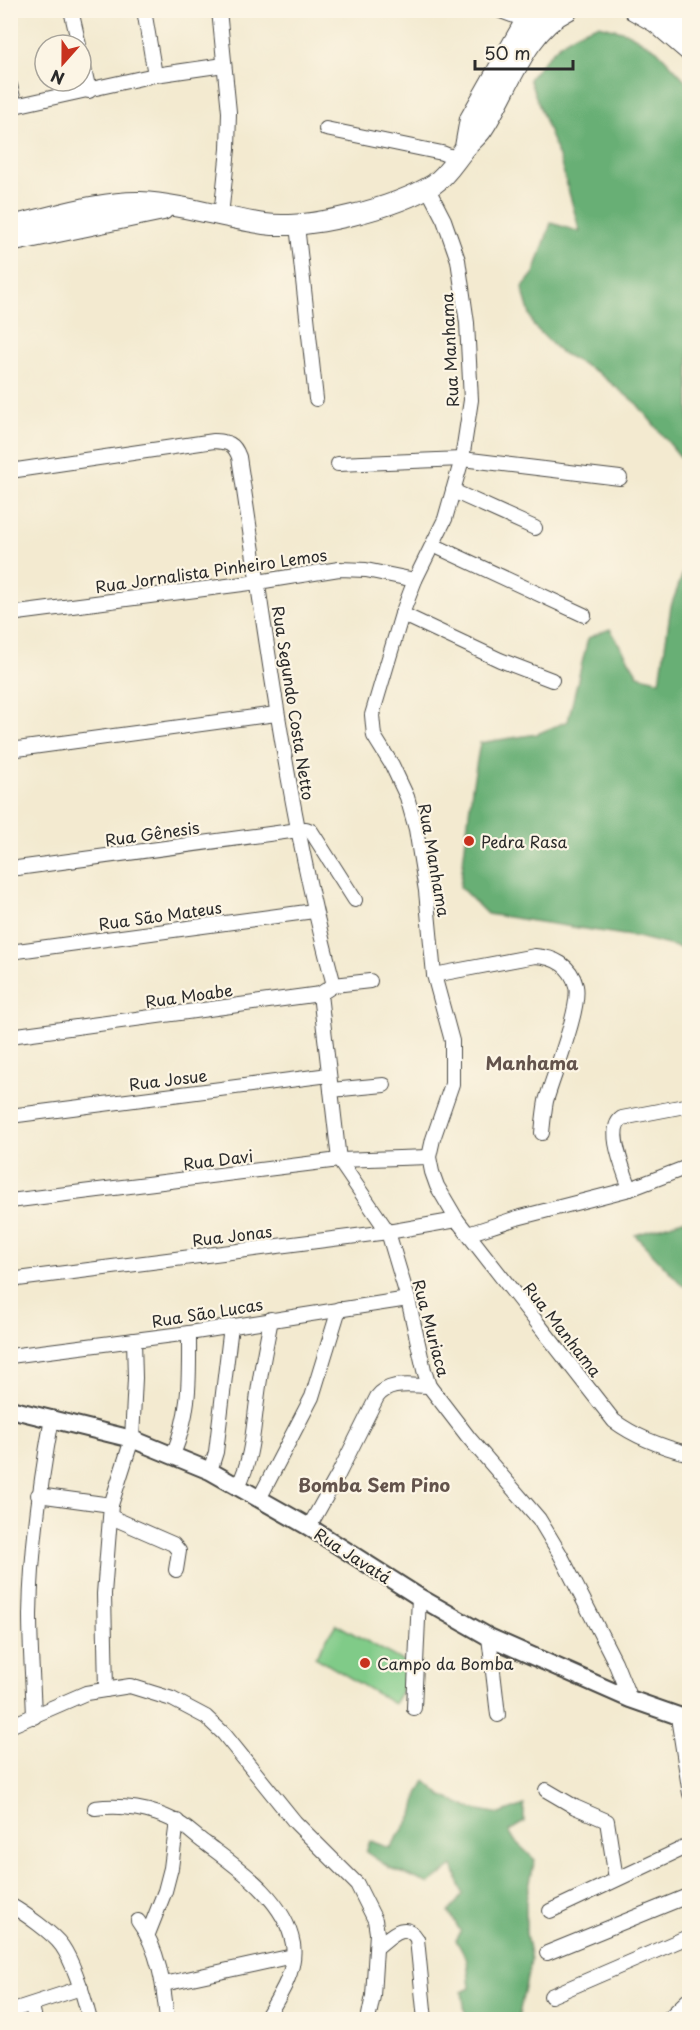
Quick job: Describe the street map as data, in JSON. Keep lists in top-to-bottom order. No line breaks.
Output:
{"streets":{"street":["Rua Manhama","Rua Jornalista Pinheiro Lemos","Rua Segundo Costa Netto","Rua Gênesis","Rua São Mateus","Rua Moabe","Rua Josue","Rua Davi","Rua Jonas","Rua São Lucas","Rua Muriaca","Rua Javatá"]},"crossings":[["Rua Manhama","Rua Jornalista Pinheiro Lemos"],["Rua Manhama","Rua Davi"],["Rua Manhama","Rua Jonas"],["Rua Jornalista Pinheiro Lemos","Rua Segundo Costa Netto"],["Rua Segundo Costa Netto","Rua Gênesis"],["Rua Segundo Costa Netto","Rua São Mateus"],["Rua Segundo Costa Netto","Rua Moabe"],["Rua Moabe","Rua Muriaca"],["Rua Josue","Rua Muriaca"],["Rua Davi","Rua Muriaca"],["Rua Jonas","Rua Muriaca"],["Rua São Lucas","Rua Muriaca"],["Rua Muriaca","Rua Javatá"]],"districts":["Manhama","Bomba Sem Pino"],"places":["Pedra Rasa","Campo da Bomba"],"scale_bar":"50 m","north":"bottom"}
